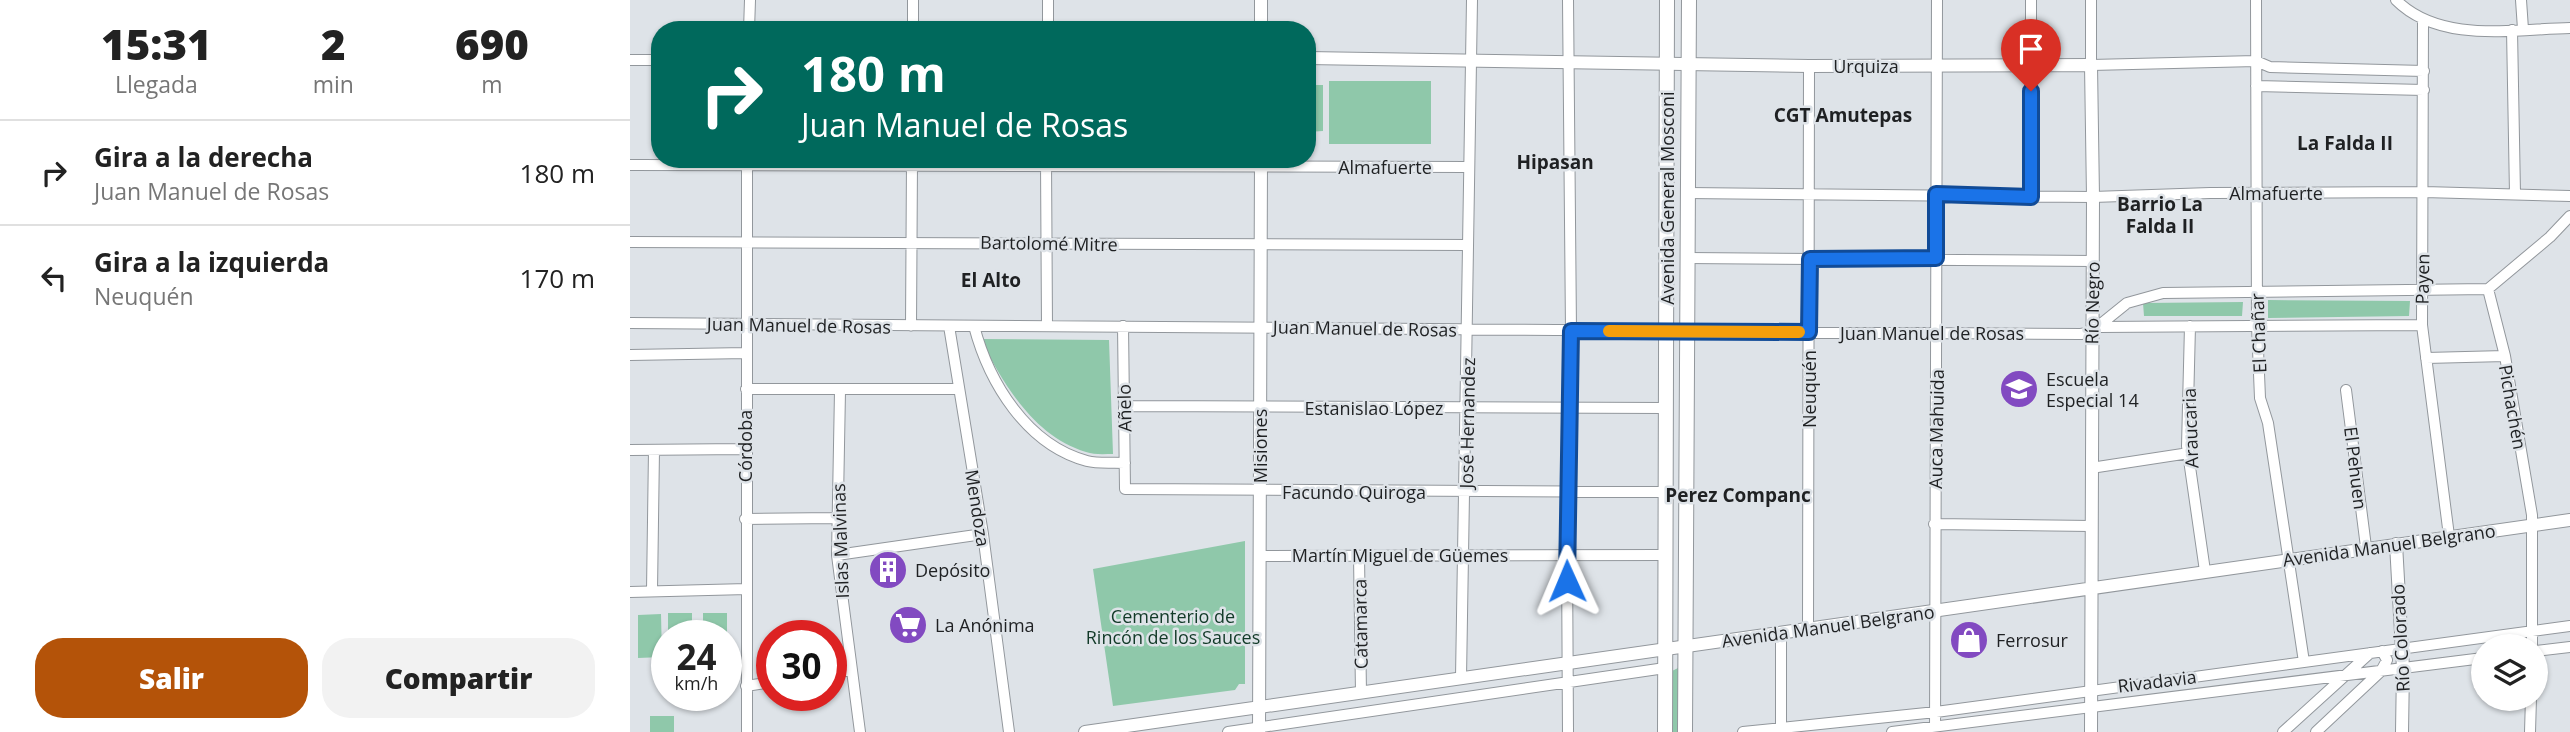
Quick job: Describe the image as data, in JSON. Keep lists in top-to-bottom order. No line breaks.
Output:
{"streets":{"main road":["Avenida General Mosconi"],"street":["Urquiza","Almafuerte","Bartolomé Mitre","Payen","Río Negro","Juan Manuel de Rosas","El Chañar","Neuquén","Pichachén","Añelo","Estanislao López","José Hernandez","Araucaria","Auca Mahuida","Córdoba","Misiones","El Pehuen","Facundo Quiroga","Mendoza","Islas Malvinas","Avenida Manuel Belgrano","Martín Miguel de Güemes","Catamarca","Río Colorado","Rivadavia"]},"crossings":[["Urquiza","Avenida General Mosconi"],["Urquiza","Payen"],["Urquiza","Río Negro"],["Urquiza","El Chañar"],["Urquiza","Neuquén"],["Urquiza","José Hernandez"],["Urquiza","Auca Mahuida"],["Almafuerte","Avenida General Mosconi"],["Almafuerte","Payen"],["Almafuerte","Río Negro"],["Almafuerte","El Chañar"],["Almafuerte","Neuquén"],["Almafuerte","José Hernandez"],["Almafuerte","Auca Mahuida"],["Avenida General Mosconi","Juan Manuel de Rosas"],["Avenida General Mosconi","Estanislao López"],["Avenida General Mosconi","Facundo Quiroga"],["Avenida General Mosconi","Avenida Manuel Belgrano"],["Avenida General Mosconi","Martín Miguel de Güemes"],["Bartolomé Mitre","José Hernandez"],["Bartolomé Mitre","Córdoba"],["Bartolomé Mitre","Misiones"],["Payen","Juan Manuel de Rosas"],["Payen","Avenida Manuel Belgrano"],["Río Negro","Juan Manuel de Rosas"],["Río Negro","Avenida Manuel Belgrano"],["Río Negro","Rivadavia"],["Juan Manuel de Rosas","El Chañar"],["Juan Manuel de Rosas","Neuquén"],["Juan Manuel de Rosas","Añelo"],["Juan Manuel de Rosas","José Hernandez"],["Juan Manuel de Rosas","Araucaria"],["Juan Manuel de Rosas","Auca Mahuida"],["Juan Manuel de Rosas","Córdoba"],["Juan Manuel de Rosas","Misiones"],["Juan Manuel de Rosas","Mendoza"],["El Chañar","Avenida Manuel Belgrano"],["El Chañar","Rivadavia"],["Neuquén","Avenida Manuel Belgrano"],["Pichachén","Avenida Manuel Belgrano"],["Pichachén","Rivadavia"],["Añelo","Estanislao López"],["Añelo","Facundo Quiroga"],["Estanislao López","José Hernandez"],["Estanislao López","Misiones"],["José Hernandez","Facundo Quiroga"],["José Hernandez","Avenida Manuel Belgrano"],["José Hernandez","Martín Miguel de Güemes"],["Araucaria","Avenida Manuel Belgrano"],["Auca Mahuida","Avenida Manuel Belgrano"],["Auca Mahuida","Rivadavia"],["Misiones","Facundo Quiroga"],["Misiones","Avenida Manuel Belgrano"],["Misiones","Martín Miguel de Güemes"],["El Pehuen","Avenida Manuel Belgrano"],["Avenida Manuel Belgrano","Catamarca"],["Avenida Manuel Belgrano","Río Colorado"],["Martín Miguel de Güemes","Catamarca"],["Río Colorado","Rivadavia"]],"districts":["CGT Amutepas","La Falda II","Hipasan","Barrio La Falda II","El Alto","Perez Companc"],"parks":["Cementerio de Rincón de los Sauces"],"places":{"school or university":["Escuela Especial 14"],"building":["Depósito"],"supermarket":["La Anónima"],"shop":["Ferrosur"]},"page":{"eta":["15:31","Llegada","2","min","690","m"],"turn":["180 m","Juan Manuel de Rosas"],"list":[{"name":"Gira a la derecha","note":"Juan Manuel de Rosas","value":"180 m"},{"name":"Gira a la izquierda","note":"Neuquén","value":"170 m"}],"speed":"24 km/h","limit":"30","buttons":["Salir","Compartir"]}}
